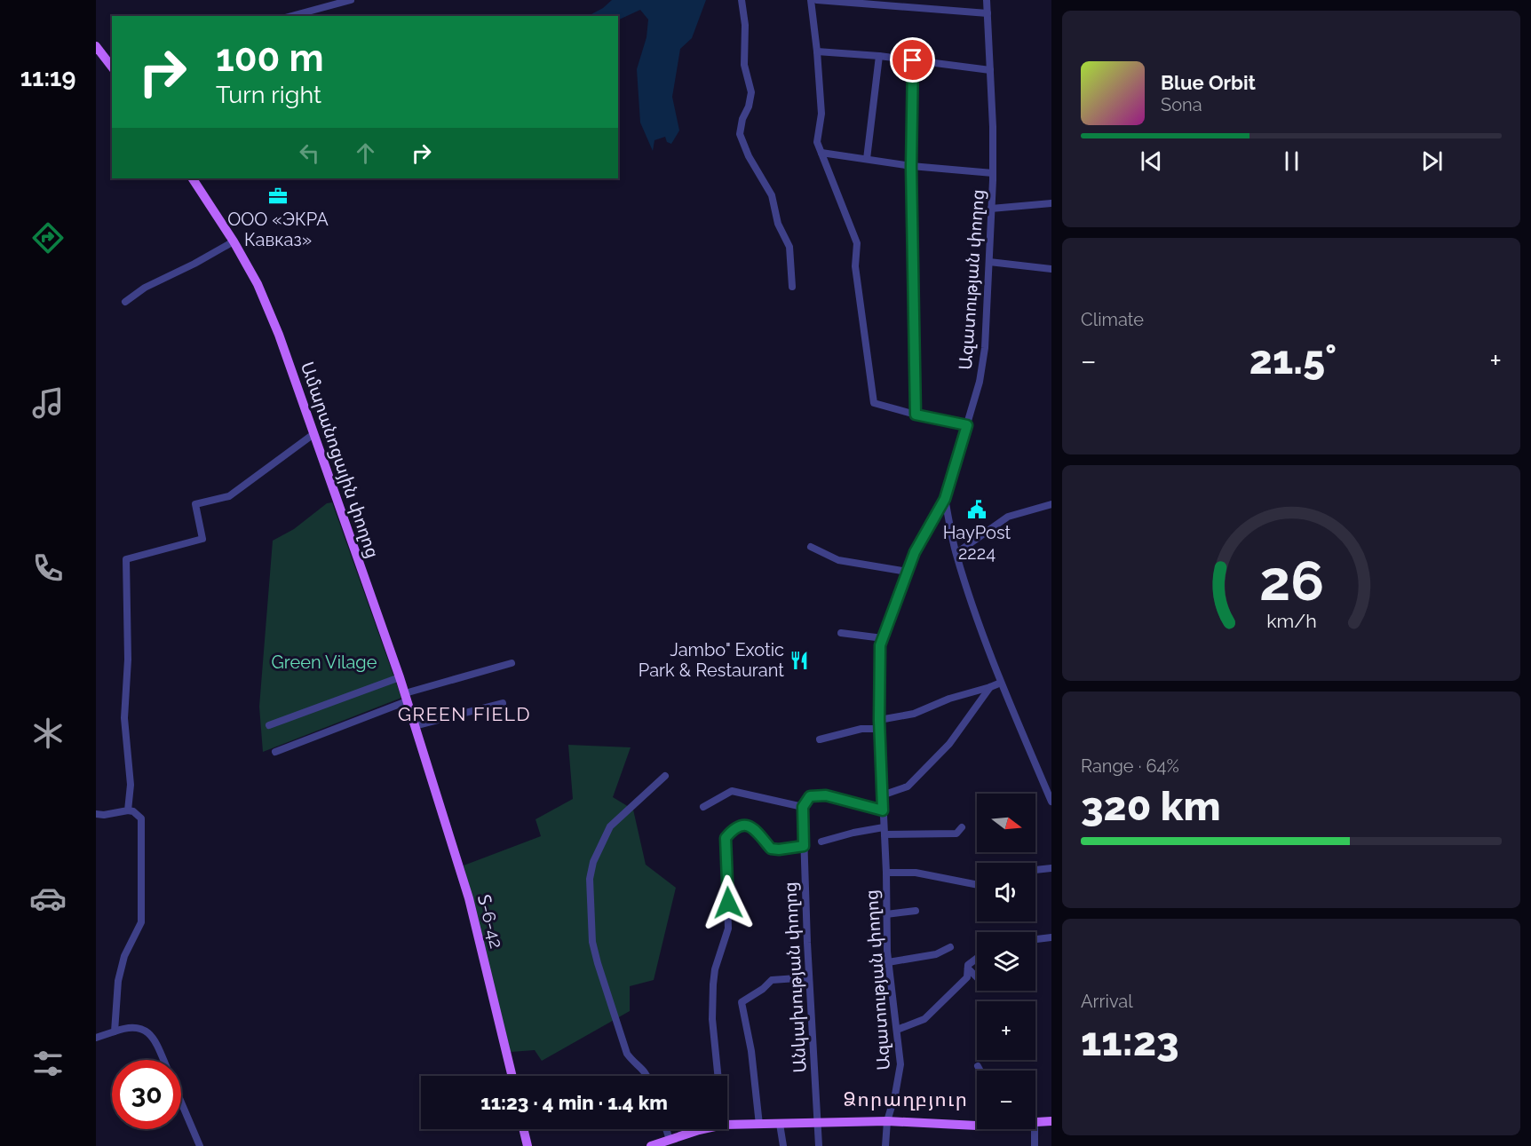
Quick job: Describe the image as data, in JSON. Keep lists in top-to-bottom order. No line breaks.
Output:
{"streets":{"main road":["Ամարանոցային փողոց","Տ-6-42"],"street":["Ազատության փողոց","Անկախության փողոց"]},"crossings":[["Ամարանոցային փողոց","Տ-6-42"]],"districts":["GREEN FIELD","Ձորաղբյուր"],"parks":["Green Vilage"],"places":{"office":["ООО «ЭКРА Кавказ»"],"public building":["HayPost 2224"],"restaurant":["Jambo\" Exotic Park & Restaurant"]},"north":"right","page":{"tabs":"11:19","turn":["100 m","Turn right"],"song":["Blue Orbit","Sona"],"tile":["Climate",["Range · 64%","320 km"],["Arrival","11:23"]],"heat":["−","21.5°","+"],"map_buttons":["+","−"],"limit":"30","trip":"11:23 · 4 min · 1.4 km","gauge":["26","km/h"]}}
